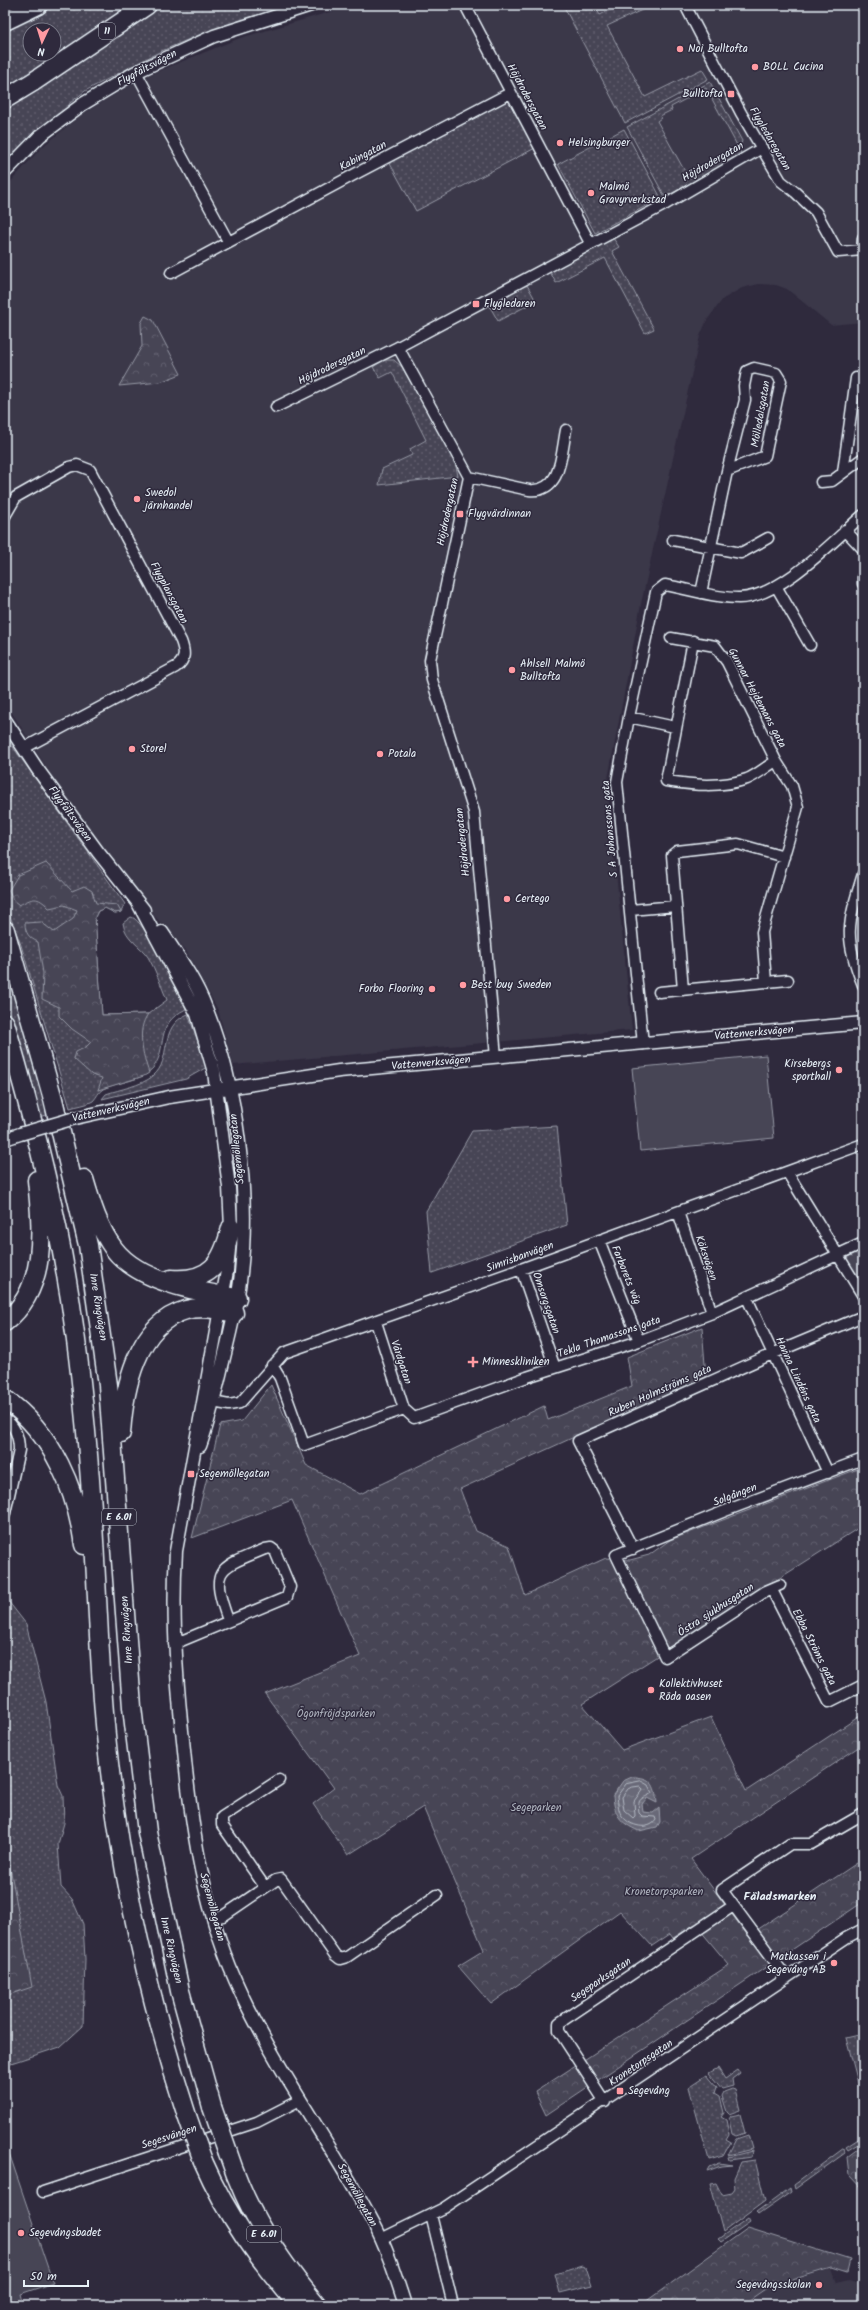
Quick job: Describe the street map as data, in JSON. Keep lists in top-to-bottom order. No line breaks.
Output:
{"streets":{"highway":["11","Inre Ringvägen","E 6.01"],"street":["Flygfältsvägen","Höjdrodersgatan","Flygledaregatan","Kabingatan","Höjdrodergatan","Mölledalsgatan","Flygplansgatan","Gunnar Hejdemans gata","S A Johanssons gata","Vattenverksvägen","Segemöllegatan","Simrisbanvägen","Köksvägen","Farborets väg","Omsorgsgatan","Tekla Thomassons gata","Vårdgatan","Hanna Lindéns gata","Ruben Holmströms gata","Solgången","Östra sjukhusgatan","Ebba Ströms gata","Segeparksgatan","Kronetorpsgatan","Segesvängen"]},"crossings":[["Flygfältsvägen","Flygplansgatan"],["Flygfältsvägen","Vattenverksvägen"],["Flygfältsvägen","Segemöllegatan"],["Höjdrodersgatan","Kabingatan"],["Höjdrodersgatan","Höjdrodergatan"],["Flygledaregatan","Höjdrodergatan"],["Höjdrodergatan","Vattenverksvägen"],["Mölledalsgatan","S A Johanssons gata"],["S A Johanssons gata","Vattenverksvägen"],["Vattenverksvägen","Segemöllegatan"],["Segemöllegatan","Simrisbanvägen"],["Segemöllegatan","Kronetorpsgatan"],["Segemöllegatan","Segesvängen"],["Simrisbanvägen","Köksvägen"],["Simrisbanvägen","Farborets väg"],["Simrisbanvägen","Omsorgsgatan"],["Simrisbanvägen","Vårdgatan"],["Köksvägen","Tekla Thomassons gata"],["Farborets väg","Tekla Thomassons gata"],["Omsorgsgatan","Tekla Thomassons gata"],["Tekla Thomassons gata","Vårdgatan"],["Tekla Thomassons gata","Hanna Lindéns gata"],["Hanna Lindéns gata","Ruben Holmströms gata"],["Hanna Lindéns gata","Solgången"],["Ruben Holmströms gata","Solgången"],["Solgången","Östra sjukhusgatan"],["Östra sjukhusgatan","Ebba Ströms gata"],["Segeparksgatan","Kronetorpsgatan"]],"districts":["Fäladsmarken"],"parks":["Ögonfröjdsparken","Segeparken","Kronetorpsparken"],"places":{"other":["Noi Bulltofta","BOLL Cucina","Helsingburger","Malmö Gravyrverkstad","Swedol järnhandel","Ahlsell Malmö Bulltofta","Storel","Potala","Certego","Best buy Sweden","Forbo Flooring","Kirsebergs sporthall","Kollektivhuset Röda oasen","Matkassen i Segevång AB","Segevångsbadet","Segevångsskolan"],"transit":["Bulltofta","Flygledaren","Flygvärdinnan","Segemöllegatan","Segevång"],"health":["Minneskliniken"]},"scale_bar":"50 m","north":"bottom"}
